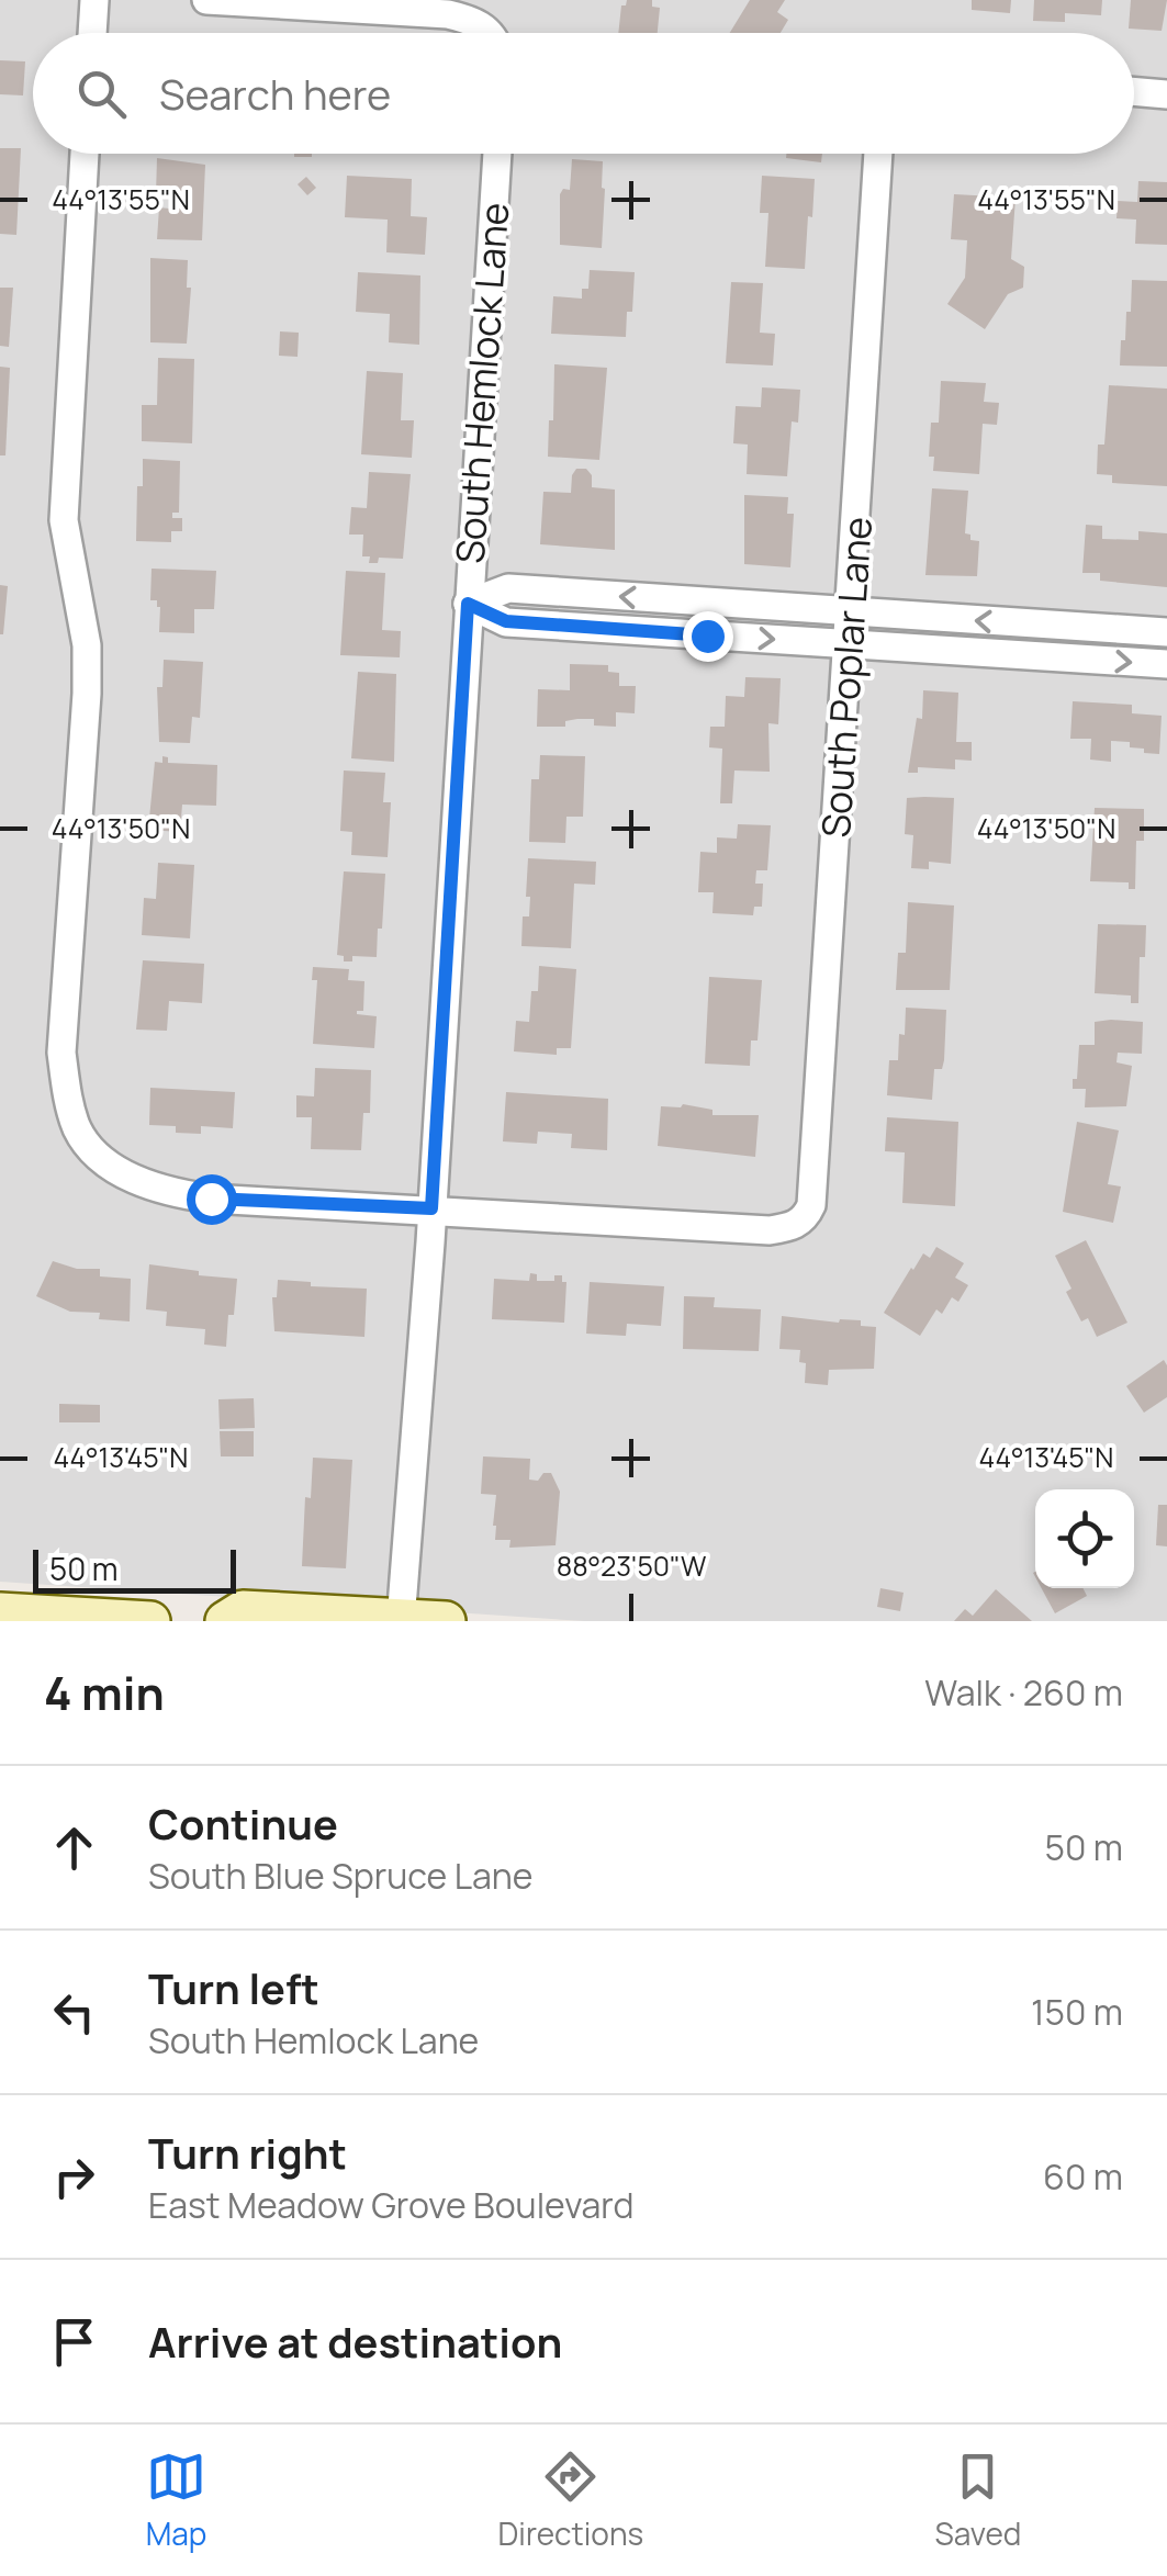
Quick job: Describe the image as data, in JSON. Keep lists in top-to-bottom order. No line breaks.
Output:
{"streets":{"street":["South Hemlock Lane","South Poplar Lane"]},"crossings":[["South Hemlock Lane","South Poplar Lane"]],"scale_bar":"50 m","page":{"search":"Search here","scale":"50 m","heading":["4 min","Walk · 260 m"],"list":[["Continue","South Blue Spruce Lane","50 m"],["Turn left","South Hemlock Lane","150 m"],["Turn right","East Meadow Grove Boulevard","60 m"],"Arrive at destination"],"nav":["Map","Directions","Saved"]},"coordinates":["44°13'55\"N","44°13'50\"N","44°13'45\"N","88°23'50\"W"]}
